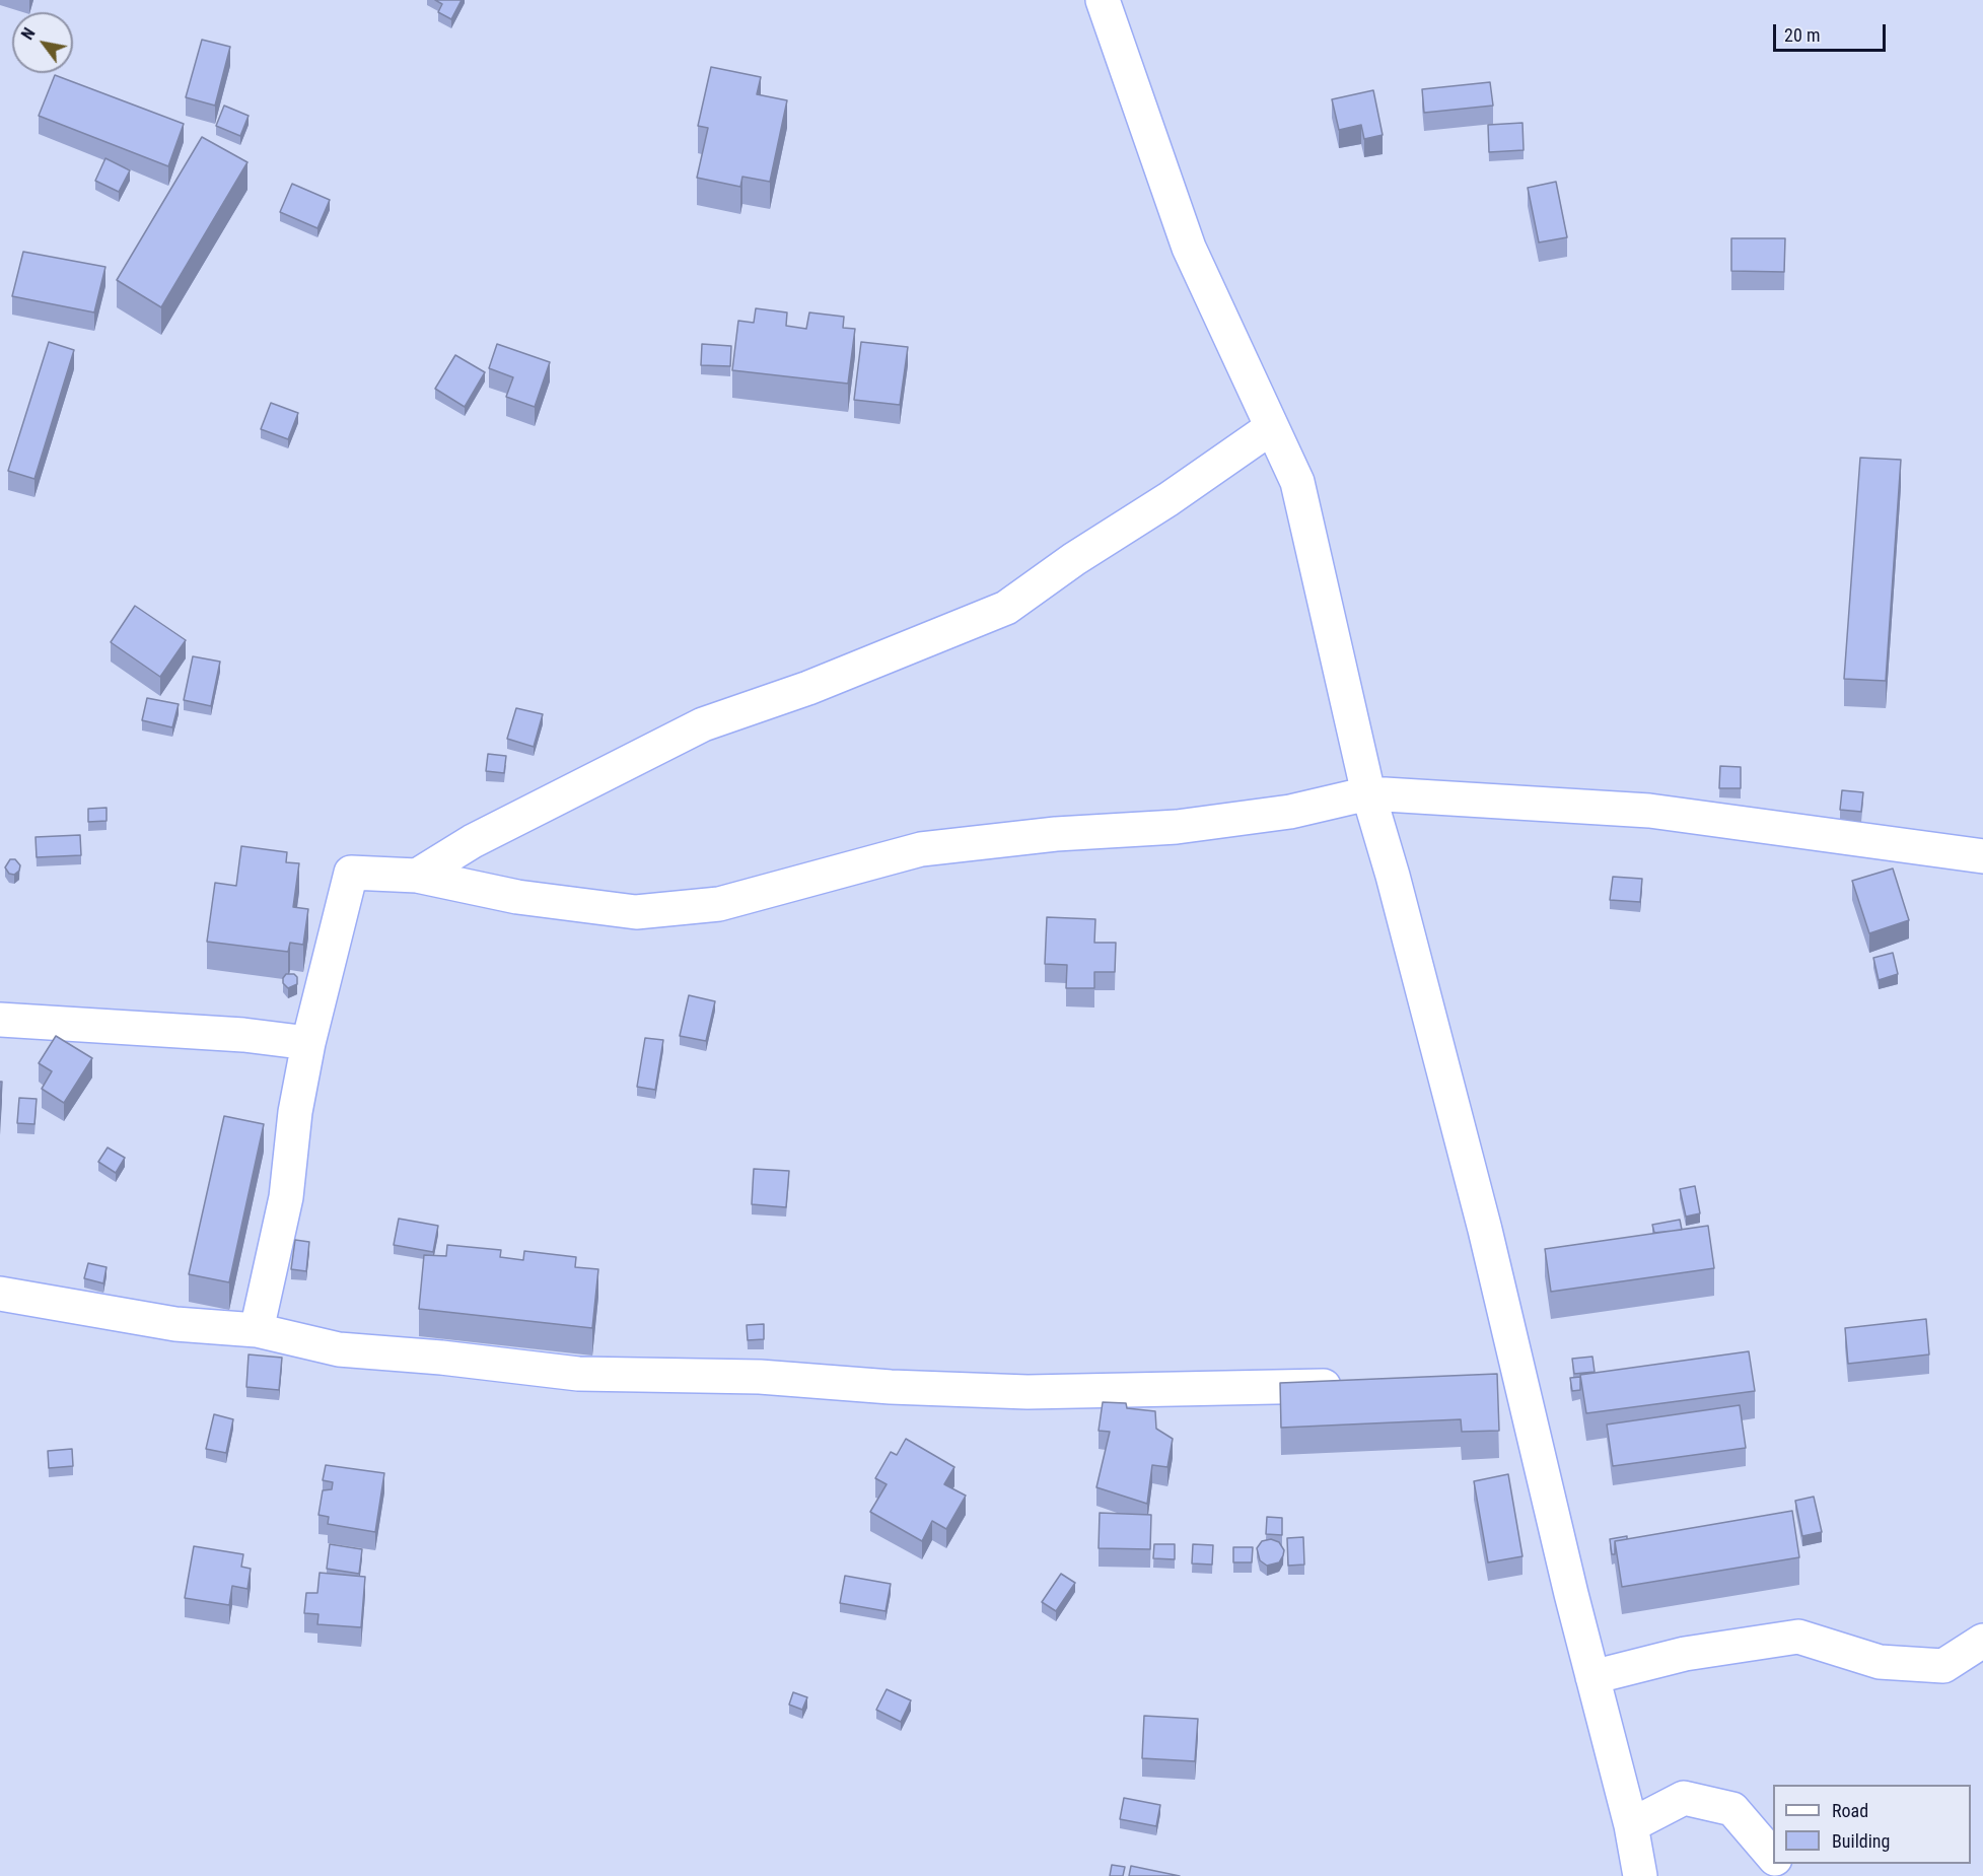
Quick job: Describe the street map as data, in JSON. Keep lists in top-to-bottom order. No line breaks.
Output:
{"legend":["Road","Building"],"scale_bar":"20 m","north":"top left"}
